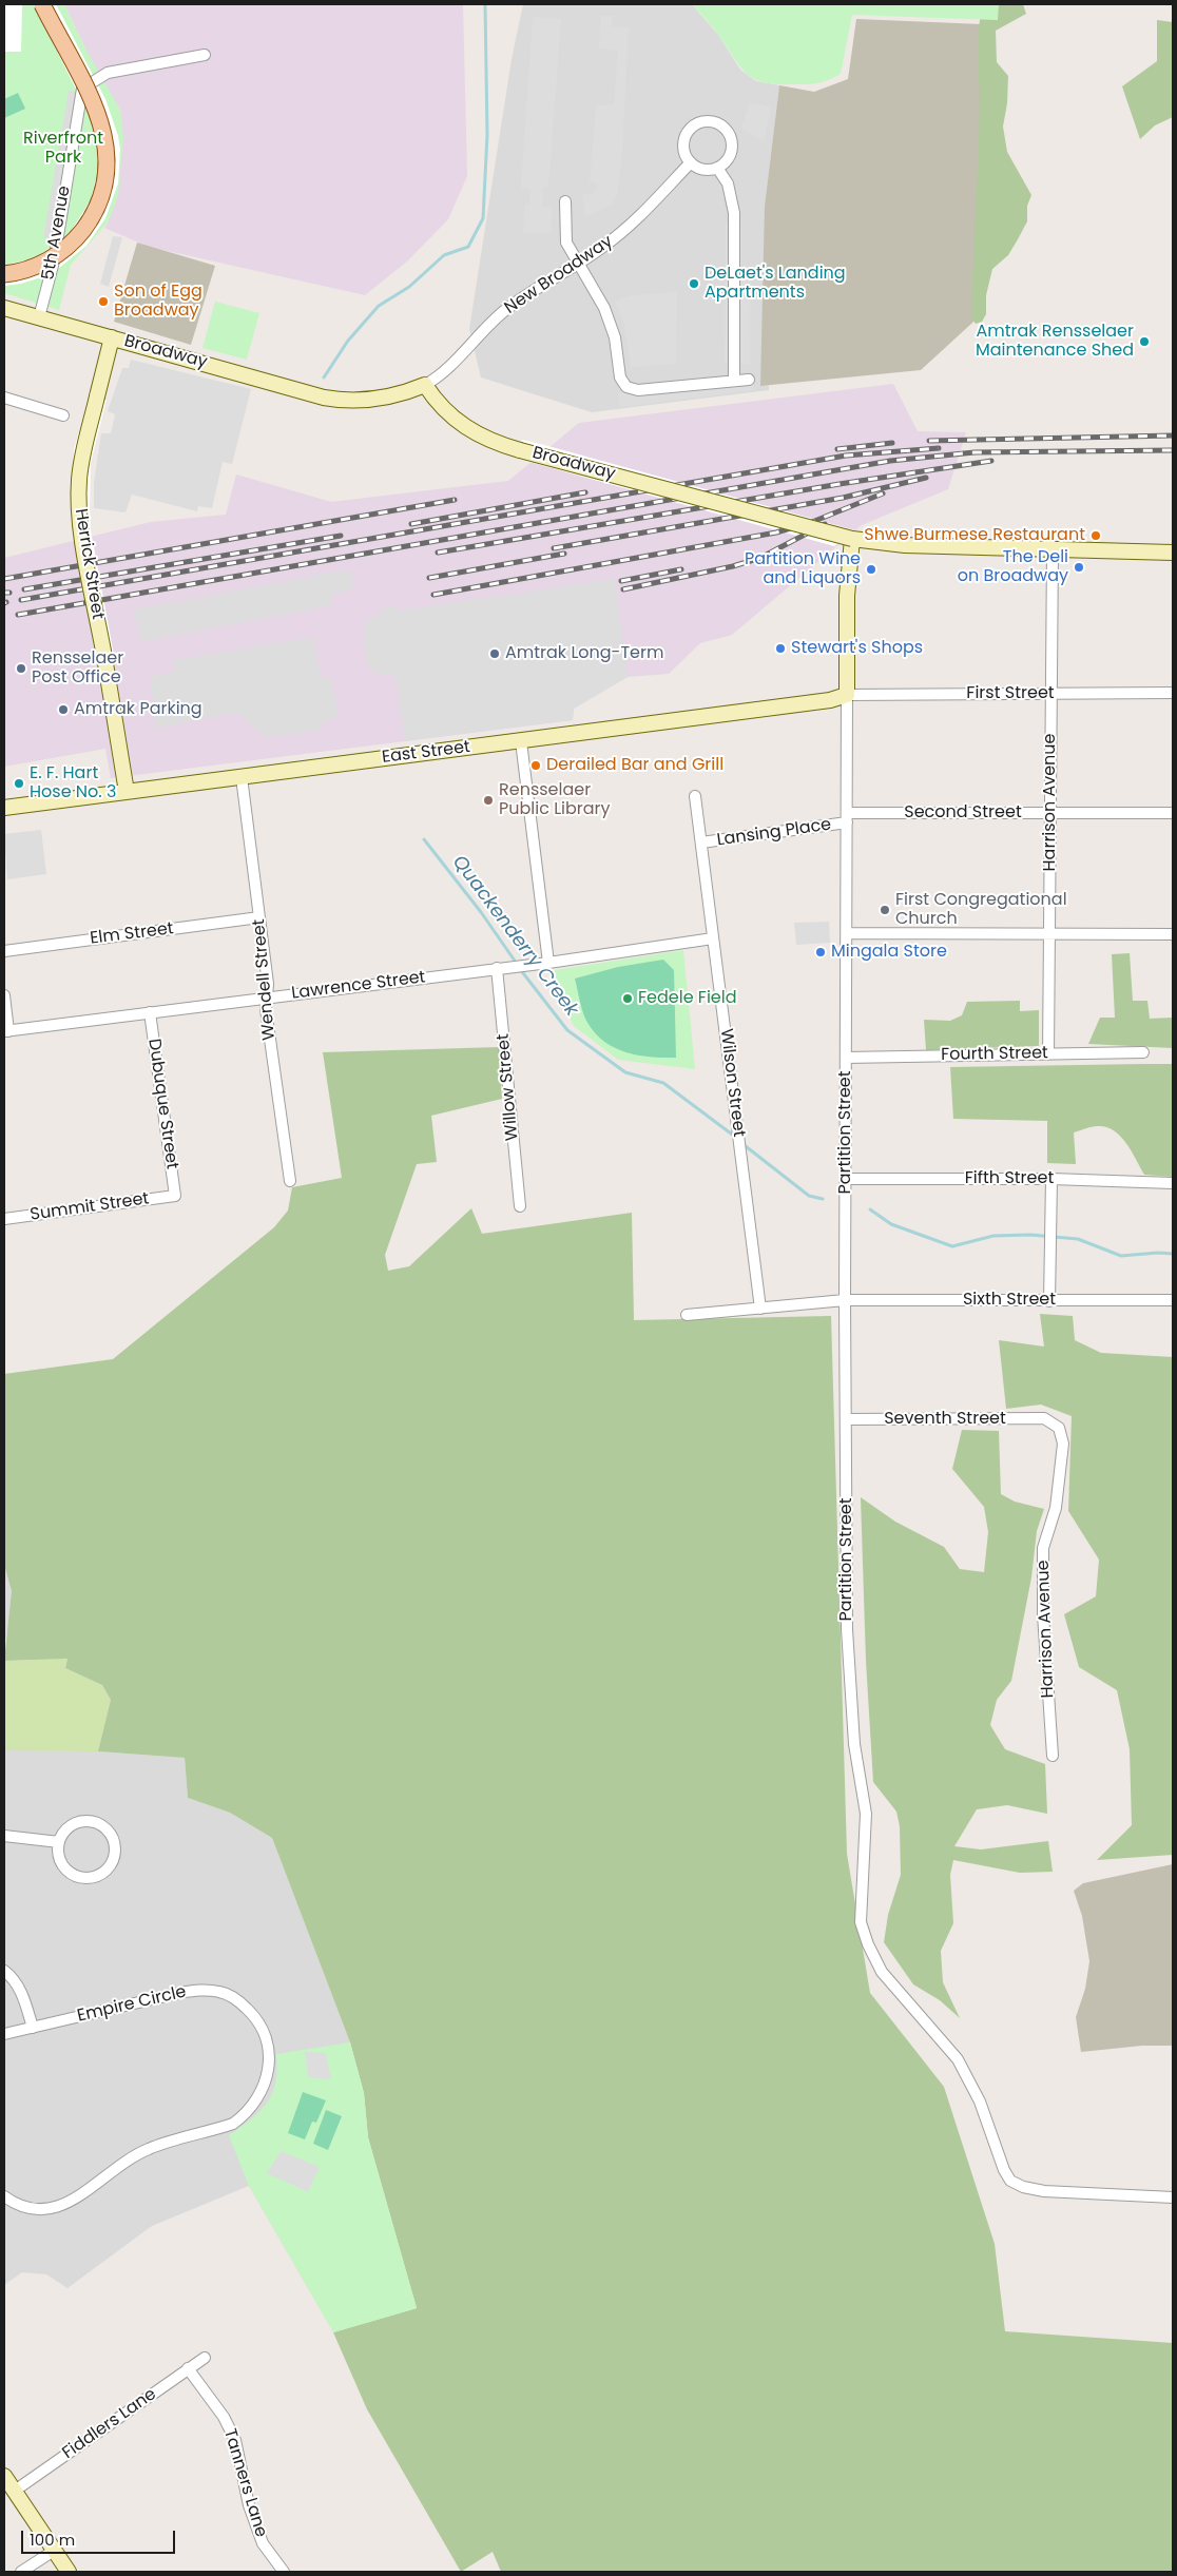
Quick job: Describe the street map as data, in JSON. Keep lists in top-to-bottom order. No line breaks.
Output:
{"streets":{"street":["5th Avenue","New Broadway","Broadway","Herrick Street","First Street","East Street","Harrison Avenue","Second Street","Lansing Place","Elm Street","Wendell Street","Lawrence Street","Fourth Street","Wilson Street","Willow Street","Dubuque Street","Partition Street","Fifth Street","Summit Street","Sixth Street","Seventh Street","Empire Circle","Fiddlers Lane","Tanners Lane"]},"crossings":[["5th Avenue","Broadway"],["New Broadway","Broadway"],["Broadway","Herrick Street"],["Broadway","Harrison Avenue"],["Broadway","Partition Street"],["Herrick Street","East Street"],["First Street","East Street"],["First Street","Harrison Avenue"],["First Street","Partition Street"],["East Street","Wendell Street"],["East Street","Partition Street"],["Harrison Avenue","Second Street"],["Harrison Avenue","Fourth Street"],["Harrison Avenue","Seventh Street"],["Second Street","Lansing Place"],["Second Street","Partition Street"],["Lansing Place","Wilson Street"],["Lansing Place","Partition Street"],["Elm Street","Wendell Street"],["Wendell Street","Lawrence Street"],["Lawrence Street","Wilson Street"],["Lawrence Street","Willow Street"],["Lawrence Street","Dubuque Street"],["Fourth Street","Partition Street"],["Wilson Street","Sixth Street"],["Dubuque Street","Summit Street"],["Partition Street","Fifth Street"],["Partition Street","Sixth Street"],["Partition Street","Seventh Street"],["Fiddlers Lane","Tanners Lane"]],"water":["Quackenderry Creek"],"parks":["Riverfront Park"],"places":["DeLaet's Landing Apartments","Son of Egg Broadway","Amtrak Rensselaer Maintenance Shed","Shwe Burmese Restaurant","The Deli on Broadway","Partition Wine and Liquors","Stewart's Shops","Amtrak Long-Term","Rensselaer Post Office","Amtrak Parking","Derailed Bar and Grill","E. F. Hart Hose No. 3","Rensselaer Public Library","First Congregational Church","Mingala Store","Fedele Field"],"scale_bar":"100 m"}
